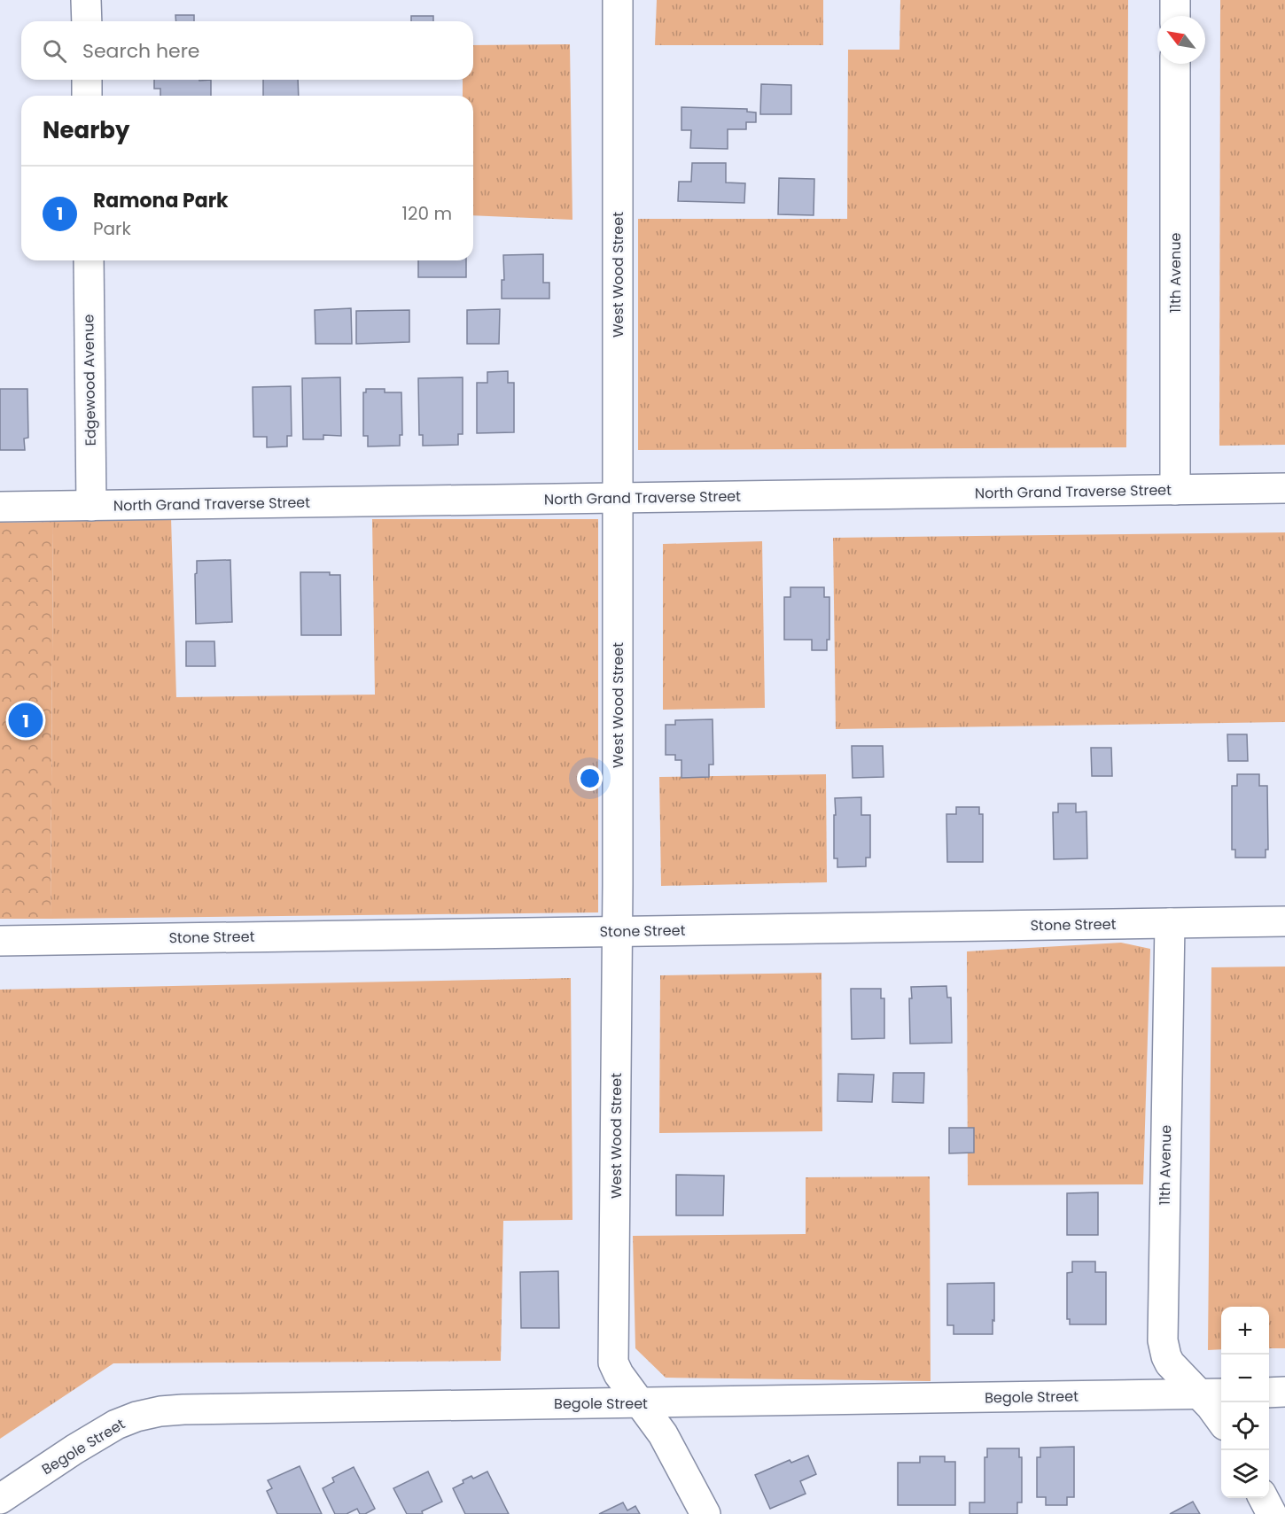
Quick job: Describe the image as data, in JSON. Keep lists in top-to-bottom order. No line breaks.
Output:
{"streets":{"street":["11th Avenue","West Wood Street","Edgewood Avenue","North Grand Traverse Street","Stone Street","Begole Street"]},"crossings":[["11th Avenue","North Grand Traverse Street"],["11th Avenue","Stone Street"],["11th Avenue","Begole Street"],["West Wood Street","North Grand Traverse Street"],["West Wood Street","Stone Street"],["West Wood Street","Begole Street"],["Edgewood Avenue","North Grand Traverse Street"]],"north":"top left","page":{"search":"Search here","heading":"Nearby","list":[{"mark":"1","name":"Ramona Park","note":"Park","value":"120 m"}],"pins":"1","map_buttons":["+","−"]}}
